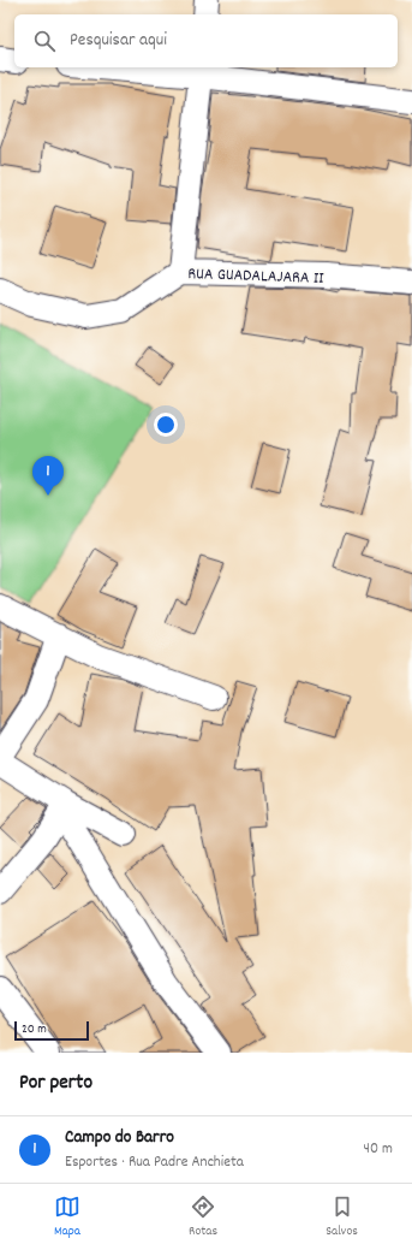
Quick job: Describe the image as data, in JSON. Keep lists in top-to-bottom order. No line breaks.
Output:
{"streets":{"street":["RUA GUADALAJARA II"]},"scale_bar":"20 m","page":{"search":"Pesquisar aqui","pins":"1","scale":"20 m","heading":"Por perto","list":[{"mark":"1","name":"Campo do Barro","note":"Esportes · Rua Padre Anchieta","value":"40 m"}],"nav":["Mapa","Rotas","Salvos"]}}
